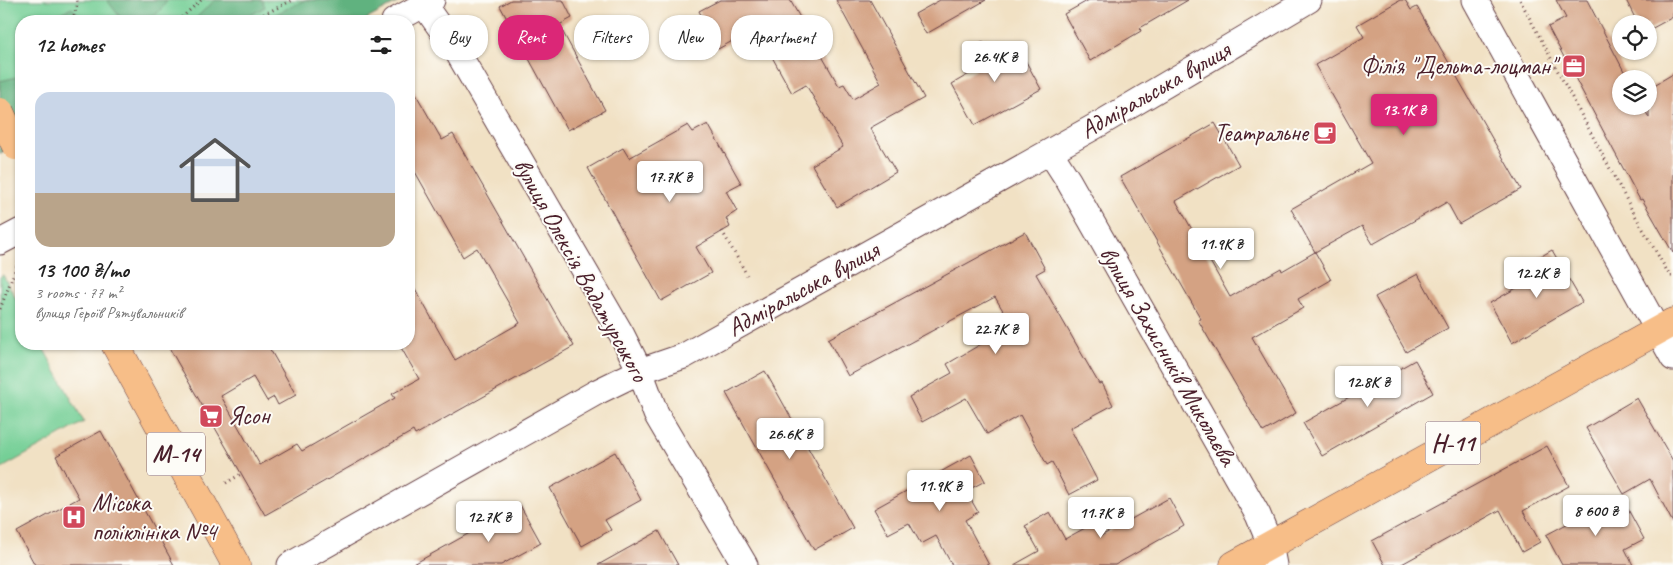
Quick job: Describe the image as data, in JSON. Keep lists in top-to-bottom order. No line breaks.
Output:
{"streets":{"main road":["Н-11","М-14"],"street":["Адміральська вулиця","вулиця Олексія Вадатурського","вулиця Захисників Миколаєва"]},"crossings":[["Адміральська вулиця","вулиця Олексія Вадатурського"],["Адміральська вулиця","вулиця Захисників Миколаєва"],["вулиця Захисників Миколаєва","Н-11"]],"places":{"office":["Філія \"Дельта-лоцман\""],"cafe":["Театральне"],"supermarket":["Ясон"],"hospital":["Міська поліклініка №4"]},"page":{"chip":["Buy","Rent","Filters","New","Apartment"],"heading":"12 homes","price":["26.4K ₴","13.1K ₴","17.7K ₴","11.9K ₴","12.2K ₴","22.7K ₴","12.8K ₴","26.6K ₴","11.9K ₴","8 600 ₴","11.7K ₴","12.7K ₴"],"list":[{"name":"13 100 ₴/mo","note":"3 rooms · 77 m² · вулиця Героїв Рятувальників"}]}}
